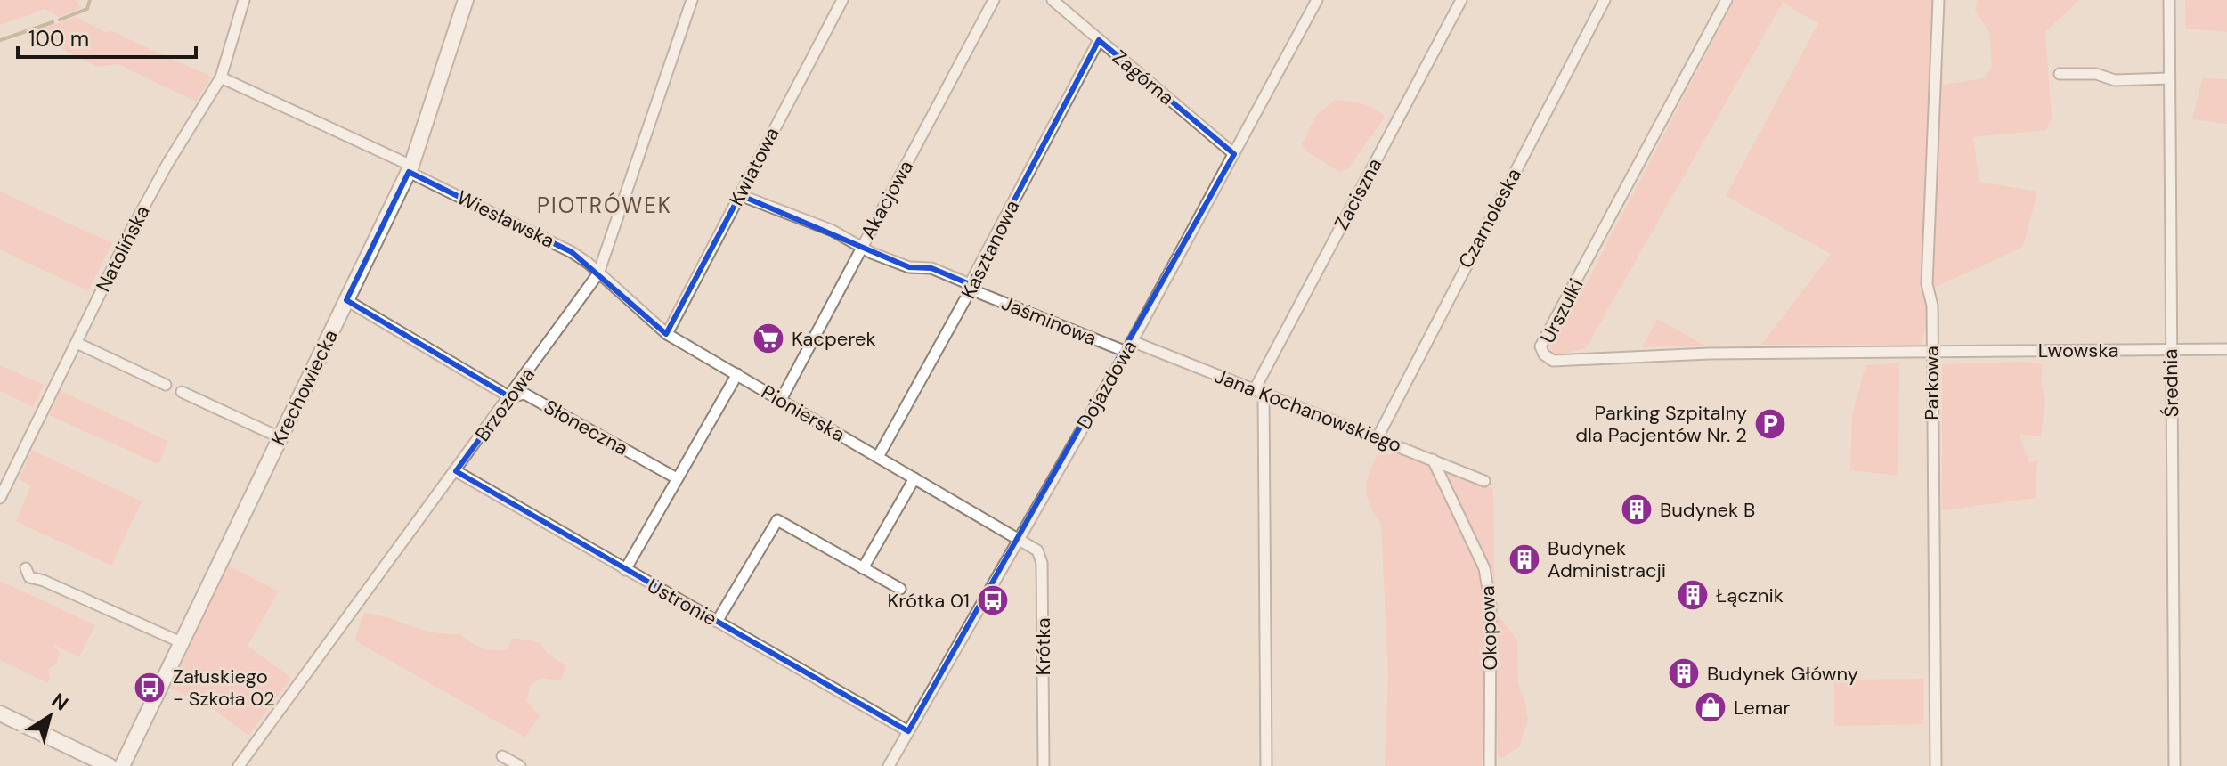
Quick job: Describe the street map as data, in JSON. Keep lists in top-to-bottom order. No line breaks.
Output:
{"streets":{"street":["Zagórna","Kwiatowa","Zaciszna","Akacjowa","Czarnoleska","Wiesławska","Natolińska","Kasztanowa","Urszulki","Jaśminowa","Lwowska","Parkowa","Średnia","Dojazdowa","Krechowiecka","Brzozowa","Jana Kochanowskiego","Pionierska","Słoneczna","Ustronie","Okopowa","Krótka"]},"crossings":[["Zagórna","Kasztanowa"],["Zagórna","Dojazdowa"],["Kwiatowa","Jaśminowa"],["Kwiatowa","Pionierska"],["Zaciszna","Jana Kochanowskiego"],["Akacjowa","Jaśminowa"],["Akacjowa","Pionierska"],["Czarnoleska","Jana Kochanowskiego"],["Wiesławska","Natolińska"],["Wiesławska","Krechowiecka"],["Wiesławska","Brzozowa"],["Wiesławska","Pionierska"],["Kasztanowa","Jaśminowa"],["Kasztanowa","Pionierska"],["Urszulki","Lwowska"],["Urszulki","Parkowa"],["Jaśminowa","Dojazdowa"],["Lwowska","Parkowa"],["Lwowska","Średnia"],["Dojazdowa","Jana Kochanowskiego"],["Dojazdowa","Pionierska"],["Dojazdowa","Ustronie"],["Dojazdowa","Krótka"],["Krechowiecka","Słoneczna"],["Brzozowa","Pionierska"],["Brzozowa","Słoneczna"],["Brzozowa","Ustronie"],["Jana Kochanowskiego","Okopowa"],["Pionierska","Krótka"]],"districts":["PIOTRÓWEK"],"places":{"supermarket":["Kacperek"],"parking":["Parking Szpitalny dla Pacjentów Nr. 2"],"building":["Budynek B","Budynek Administracji","Łącznik","Budynek Główny"],"bus stop":["Krótka 01","Załuskiego - Szkoła 02"],"shop":["Lemar"]},"scale_bar":"100 m","north":"top right"}
